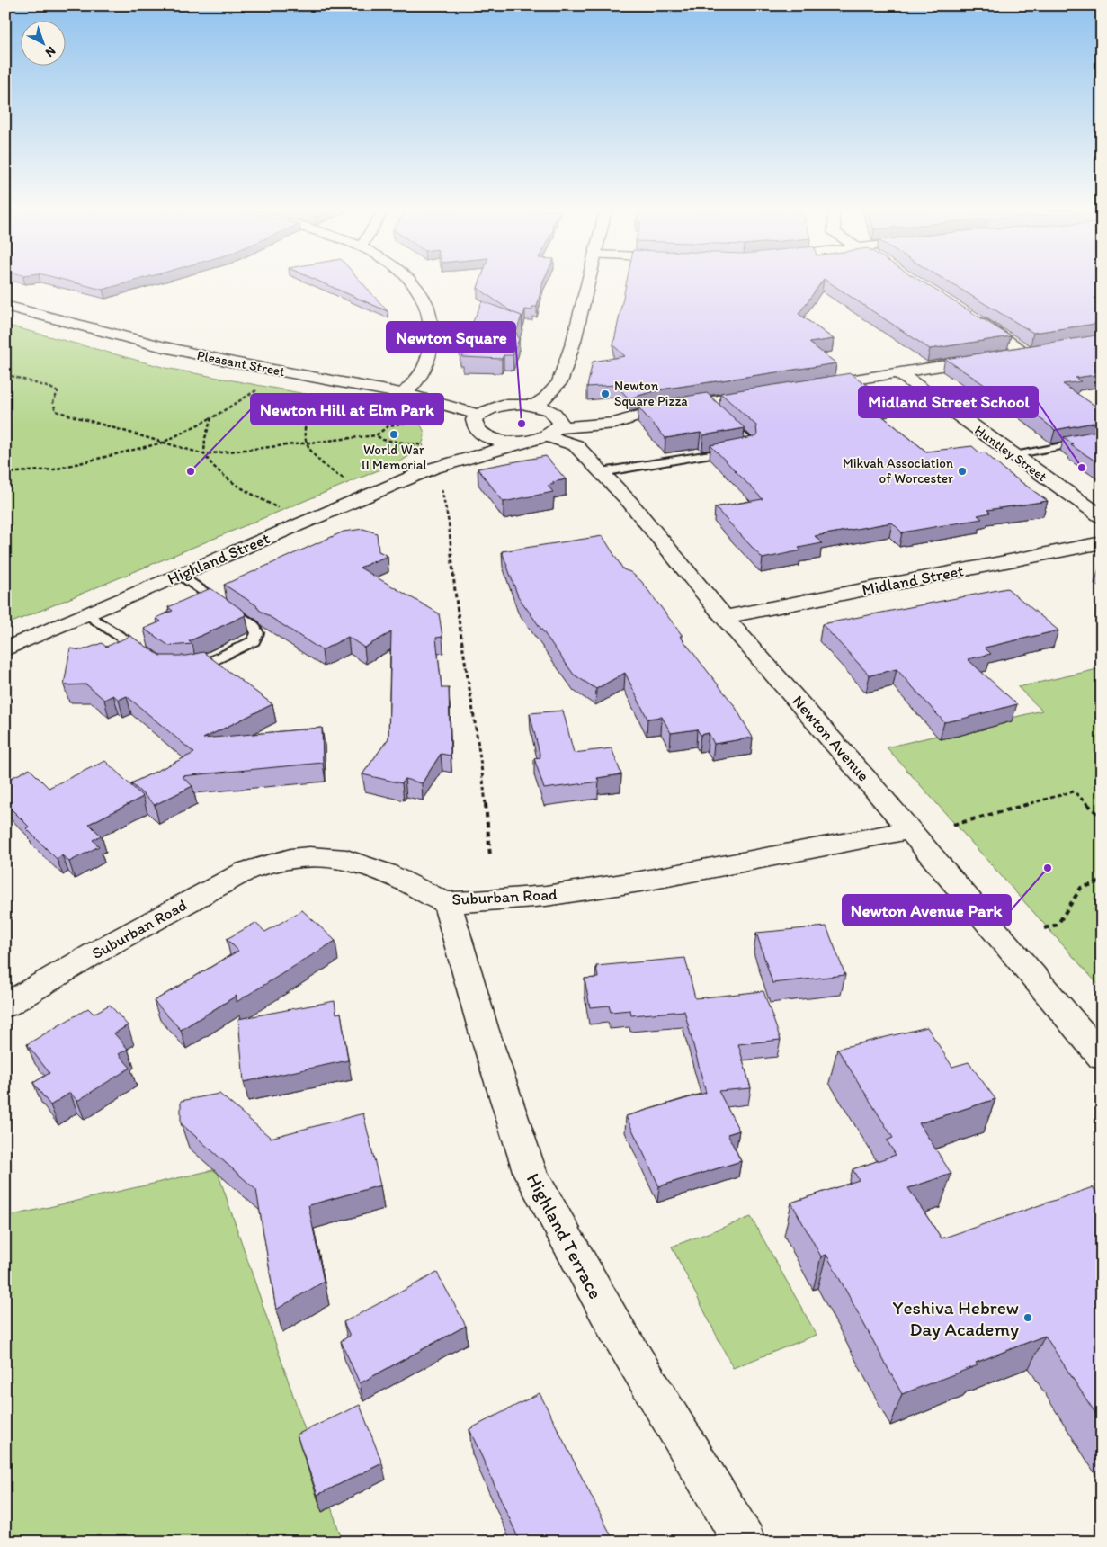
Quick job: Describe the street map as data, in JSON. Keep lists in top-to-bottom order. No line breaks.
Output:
{"streets":{"street":["Pleasant Street","Huntley Street","Highland Street","Midland Street","Newton Avenue","Suburban Road","Highland Terrace"]},"crossings":[["Pleasant Street","Highland Street"],["Highland Street","Newton Avenue"],["Midland Street","Newton Avenue"],["Newton Avenue","Suburban Road"],["Suburban Road","Highland Terrace"]],"places":["Newton Square Pizza","Newton Square","World War II Memorial","Midland Street School","Newton Hill at Elm Park","Mikvah Association of Worcester","Newton Avenue Park","Yeshiva Hebrew Day Academy"],"north":"bottom right"}
